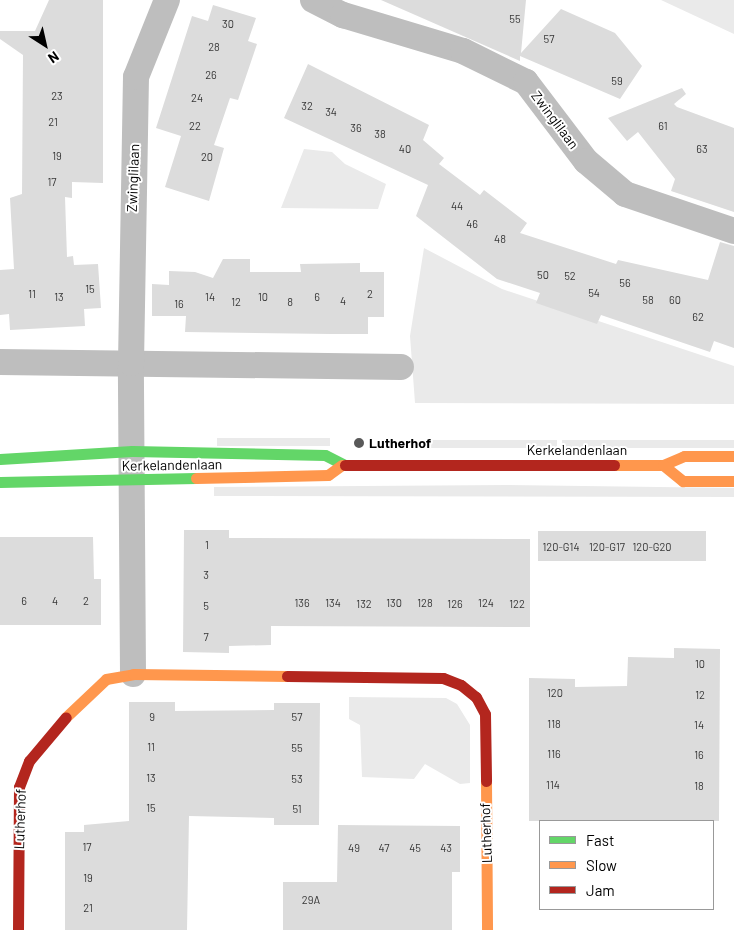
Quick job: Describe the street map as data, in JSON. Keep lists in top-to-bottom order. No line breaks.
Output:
{"streets":{"street":["Zwinglilaan","Kerkelandenlaan","Lutherhof"]},"crossings":[["Zwinglilaan","Kerkelandenlaan"]],"places":["Lutherhof"],"house_numbers":["55","30","57","28","26","59","23","24","32","34","21","22","61","36","38","40","63","19","20","17","44","46","48","50","52","56","15","54","11","2","13","14","10","6","58","60","4","12","8","16","62","1","120-G14","120-G17","120-G20","3","6","4","2","136","134","130","128","124","132","126","122","5","7","10","120","12","9","57","118","14","11","55","116","16","13","53","114","18","15","51","17","49","47","45","43","19","29A","21"],"legend":["Fast","Slow","Jam"],"north":"bottom right"}
